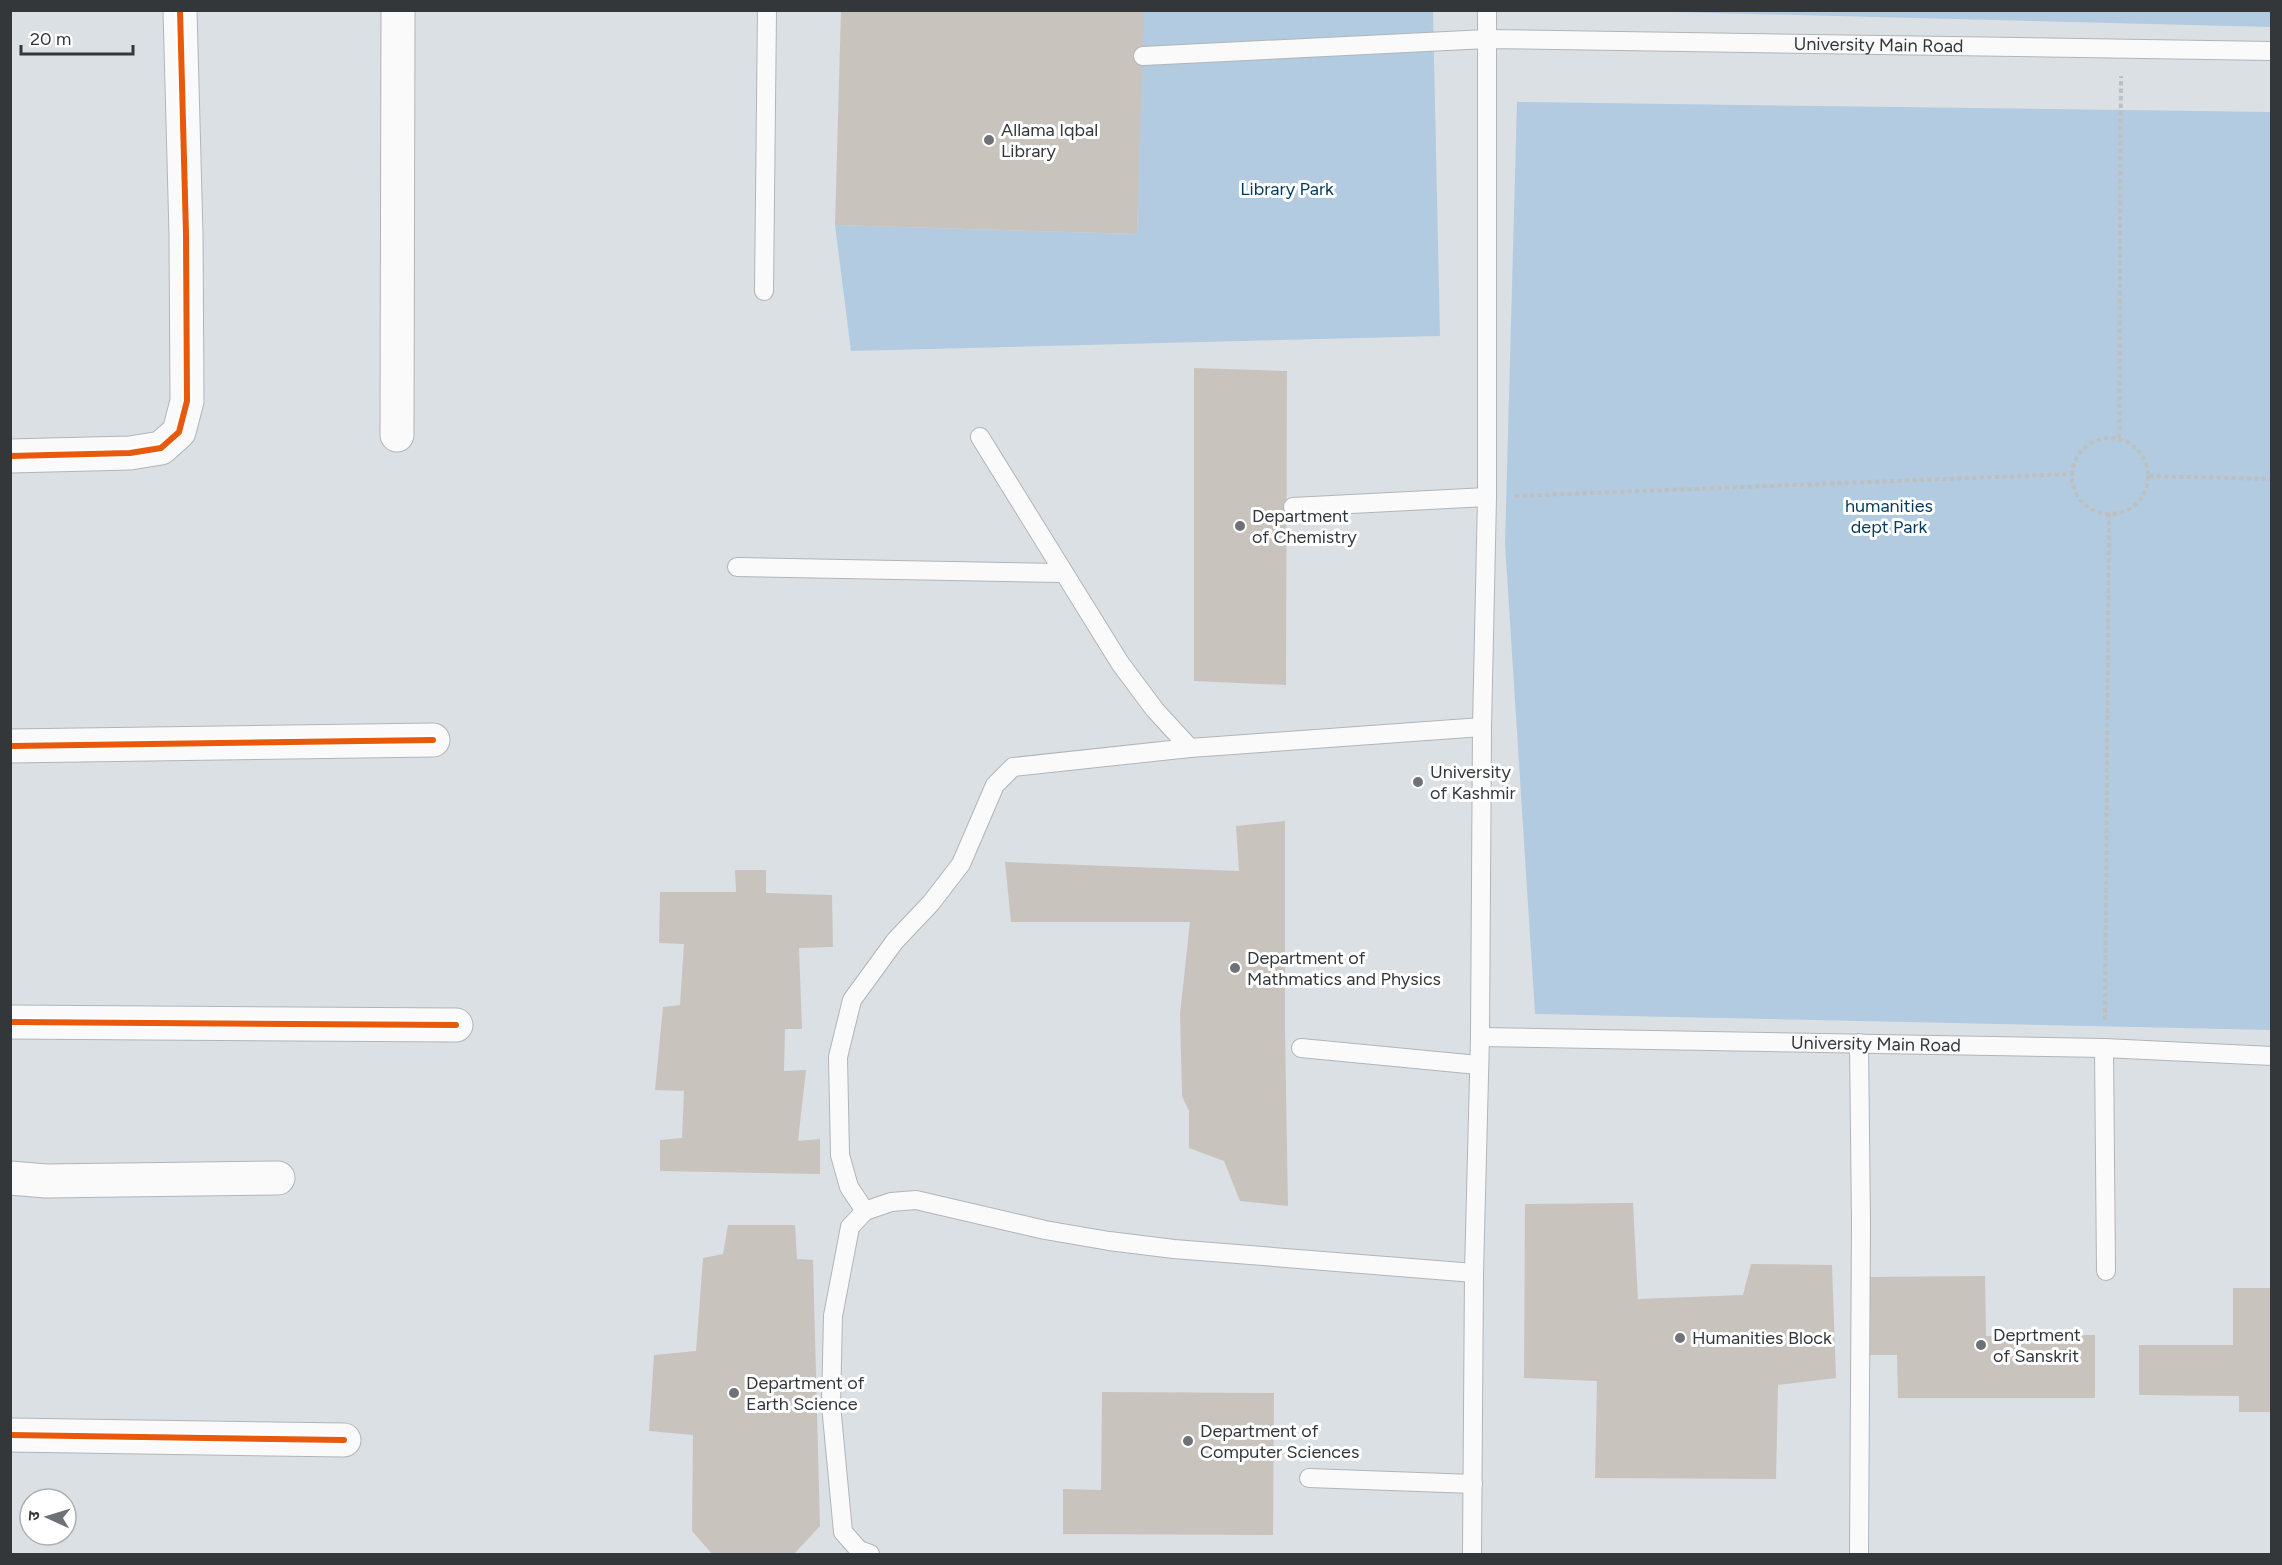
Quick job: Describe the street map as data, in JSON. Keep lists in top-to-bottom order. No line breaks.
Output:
{"streets":{"lane":["University Main Road"]},"parks":["Library Park","humanities dept Park"],"places":["Allama Iqbal Library","Department of Chemistry","University of Kashmir","Department of Mathmatics and Physics","Humanities Block","Deprtment of Sanskrit","Department of Earth Science","Department of Computer Sciences"],"scale_bar":"20 m","north":"left"}
